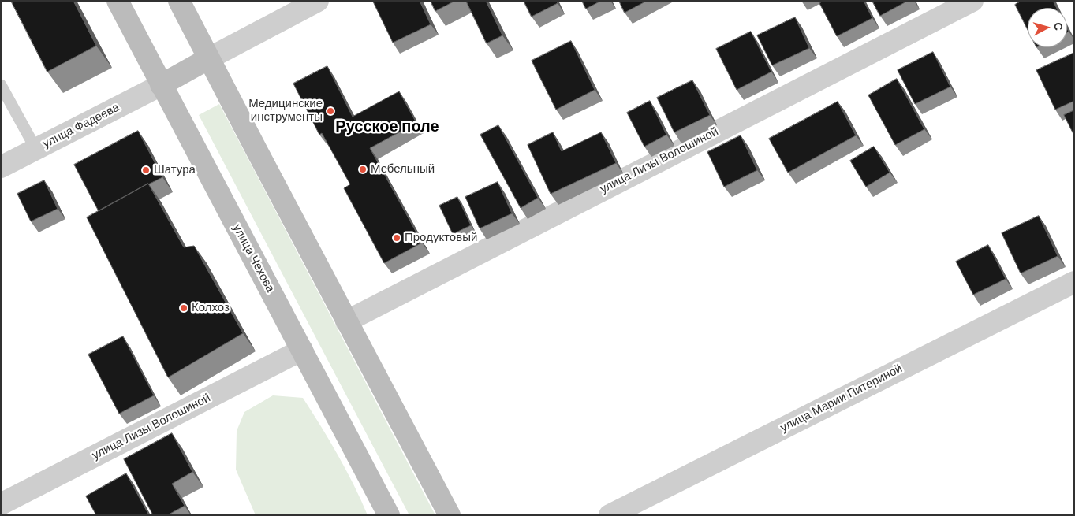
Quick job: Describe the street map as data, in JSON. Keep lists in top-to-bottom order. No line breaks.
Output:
{"streets":{"main road":["улица Чехова"],"street":["улица Фадеева","улица Лизы Волошиной","улица Марии Питериной"]},"crossings":[["улица Фадеева","улица Чехова"],["улица Лизы Волошиной","улица Чехова"]],"districts":["Русское поле"],"places":["Медицинские инструменты","Мебельный","Шатура","Продуктовый","Колхоз"],"north":"right"}
